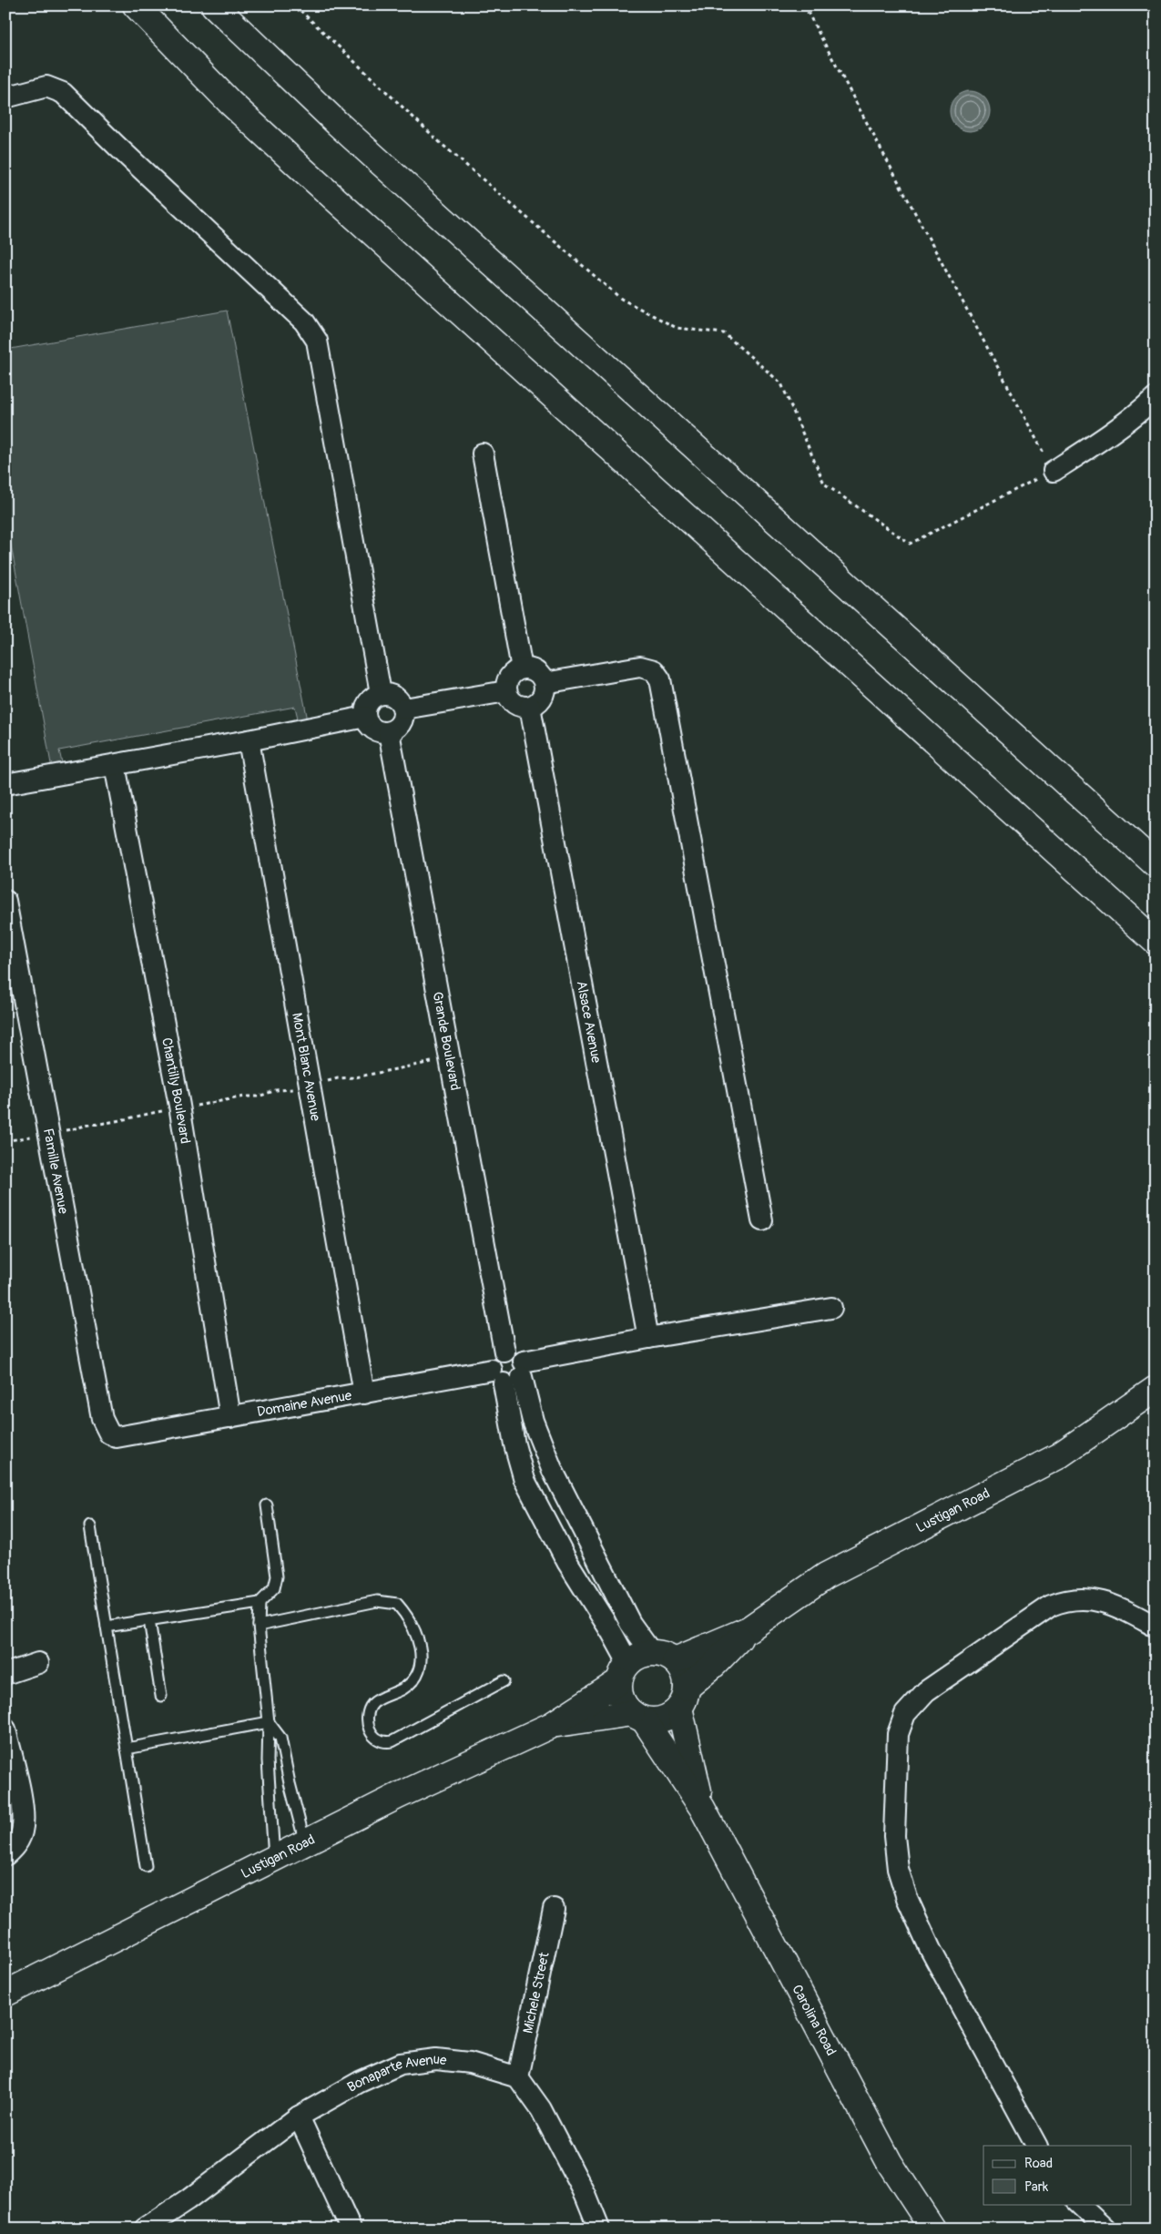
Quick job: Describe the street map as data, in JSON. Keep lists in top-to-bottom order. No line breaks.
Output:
{"streets":{"main road":["Lustigan Road","Carolina Road"],"street":["Alsace Avenue","Grande Boulevard","Mont Blanc Avenue","Chantilly Boulevard","Famille Avenue","Domaine Avenue","Michele Street","Bonaparte Avenue"]},"crossings":[["Alsace Avenue","Domaine Avenue"],["Grande Boulevard","Domaine Avenue"],["Mont Blanc Avenue","Domaine Avenue"],["Chantilly Boulevard","Domaine Avenue"],["Famille Avenue","Domaine Avenue"],["Lustigan Road","Carolina Road"],["Michele Street","Bonaparte Avenue"]],"legend":["Road","Park"]}
